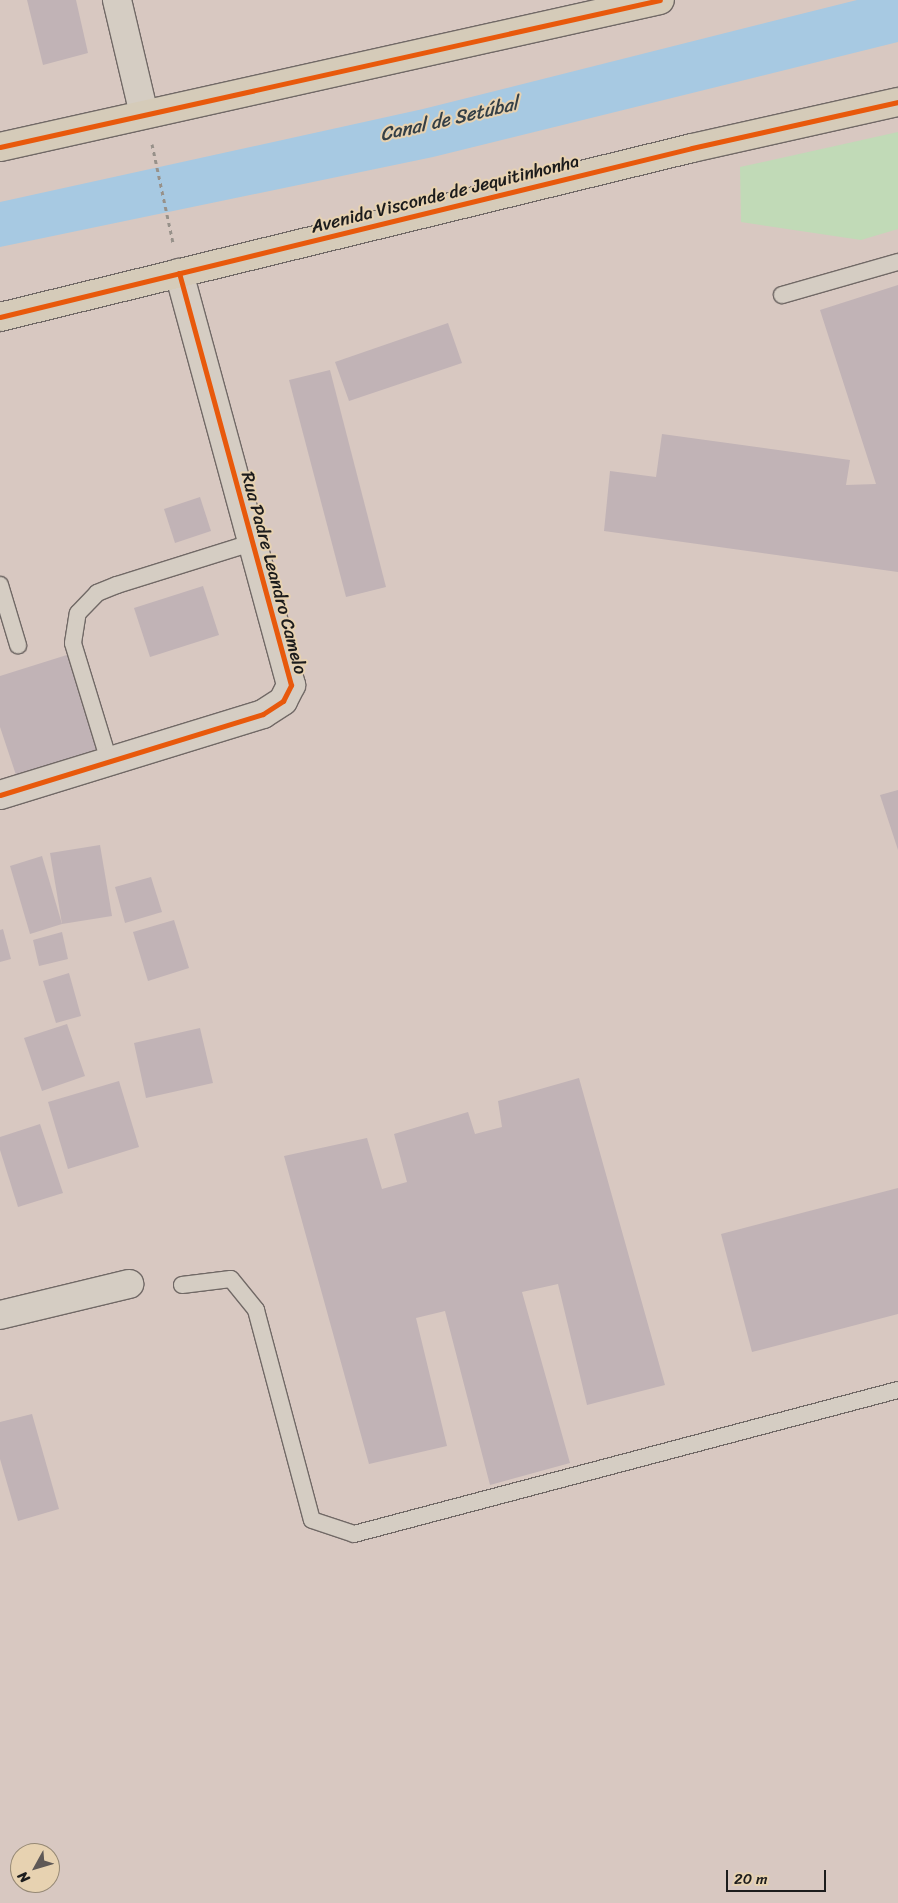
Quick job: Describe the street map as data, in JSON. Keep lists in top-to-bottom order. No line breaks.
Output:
{"streets":{"main road":["Avenida Visconde de Jequitinhonha"],"street":["Rua Padre Leandro Camelo"]},"crossings":[["Avenida Visconde de Jequitinhonha","Rua Padre Leandro Camelo"]],"water":["Canal de Setúbal"],"scale_bar":"20 m","north":"bottom left"}
